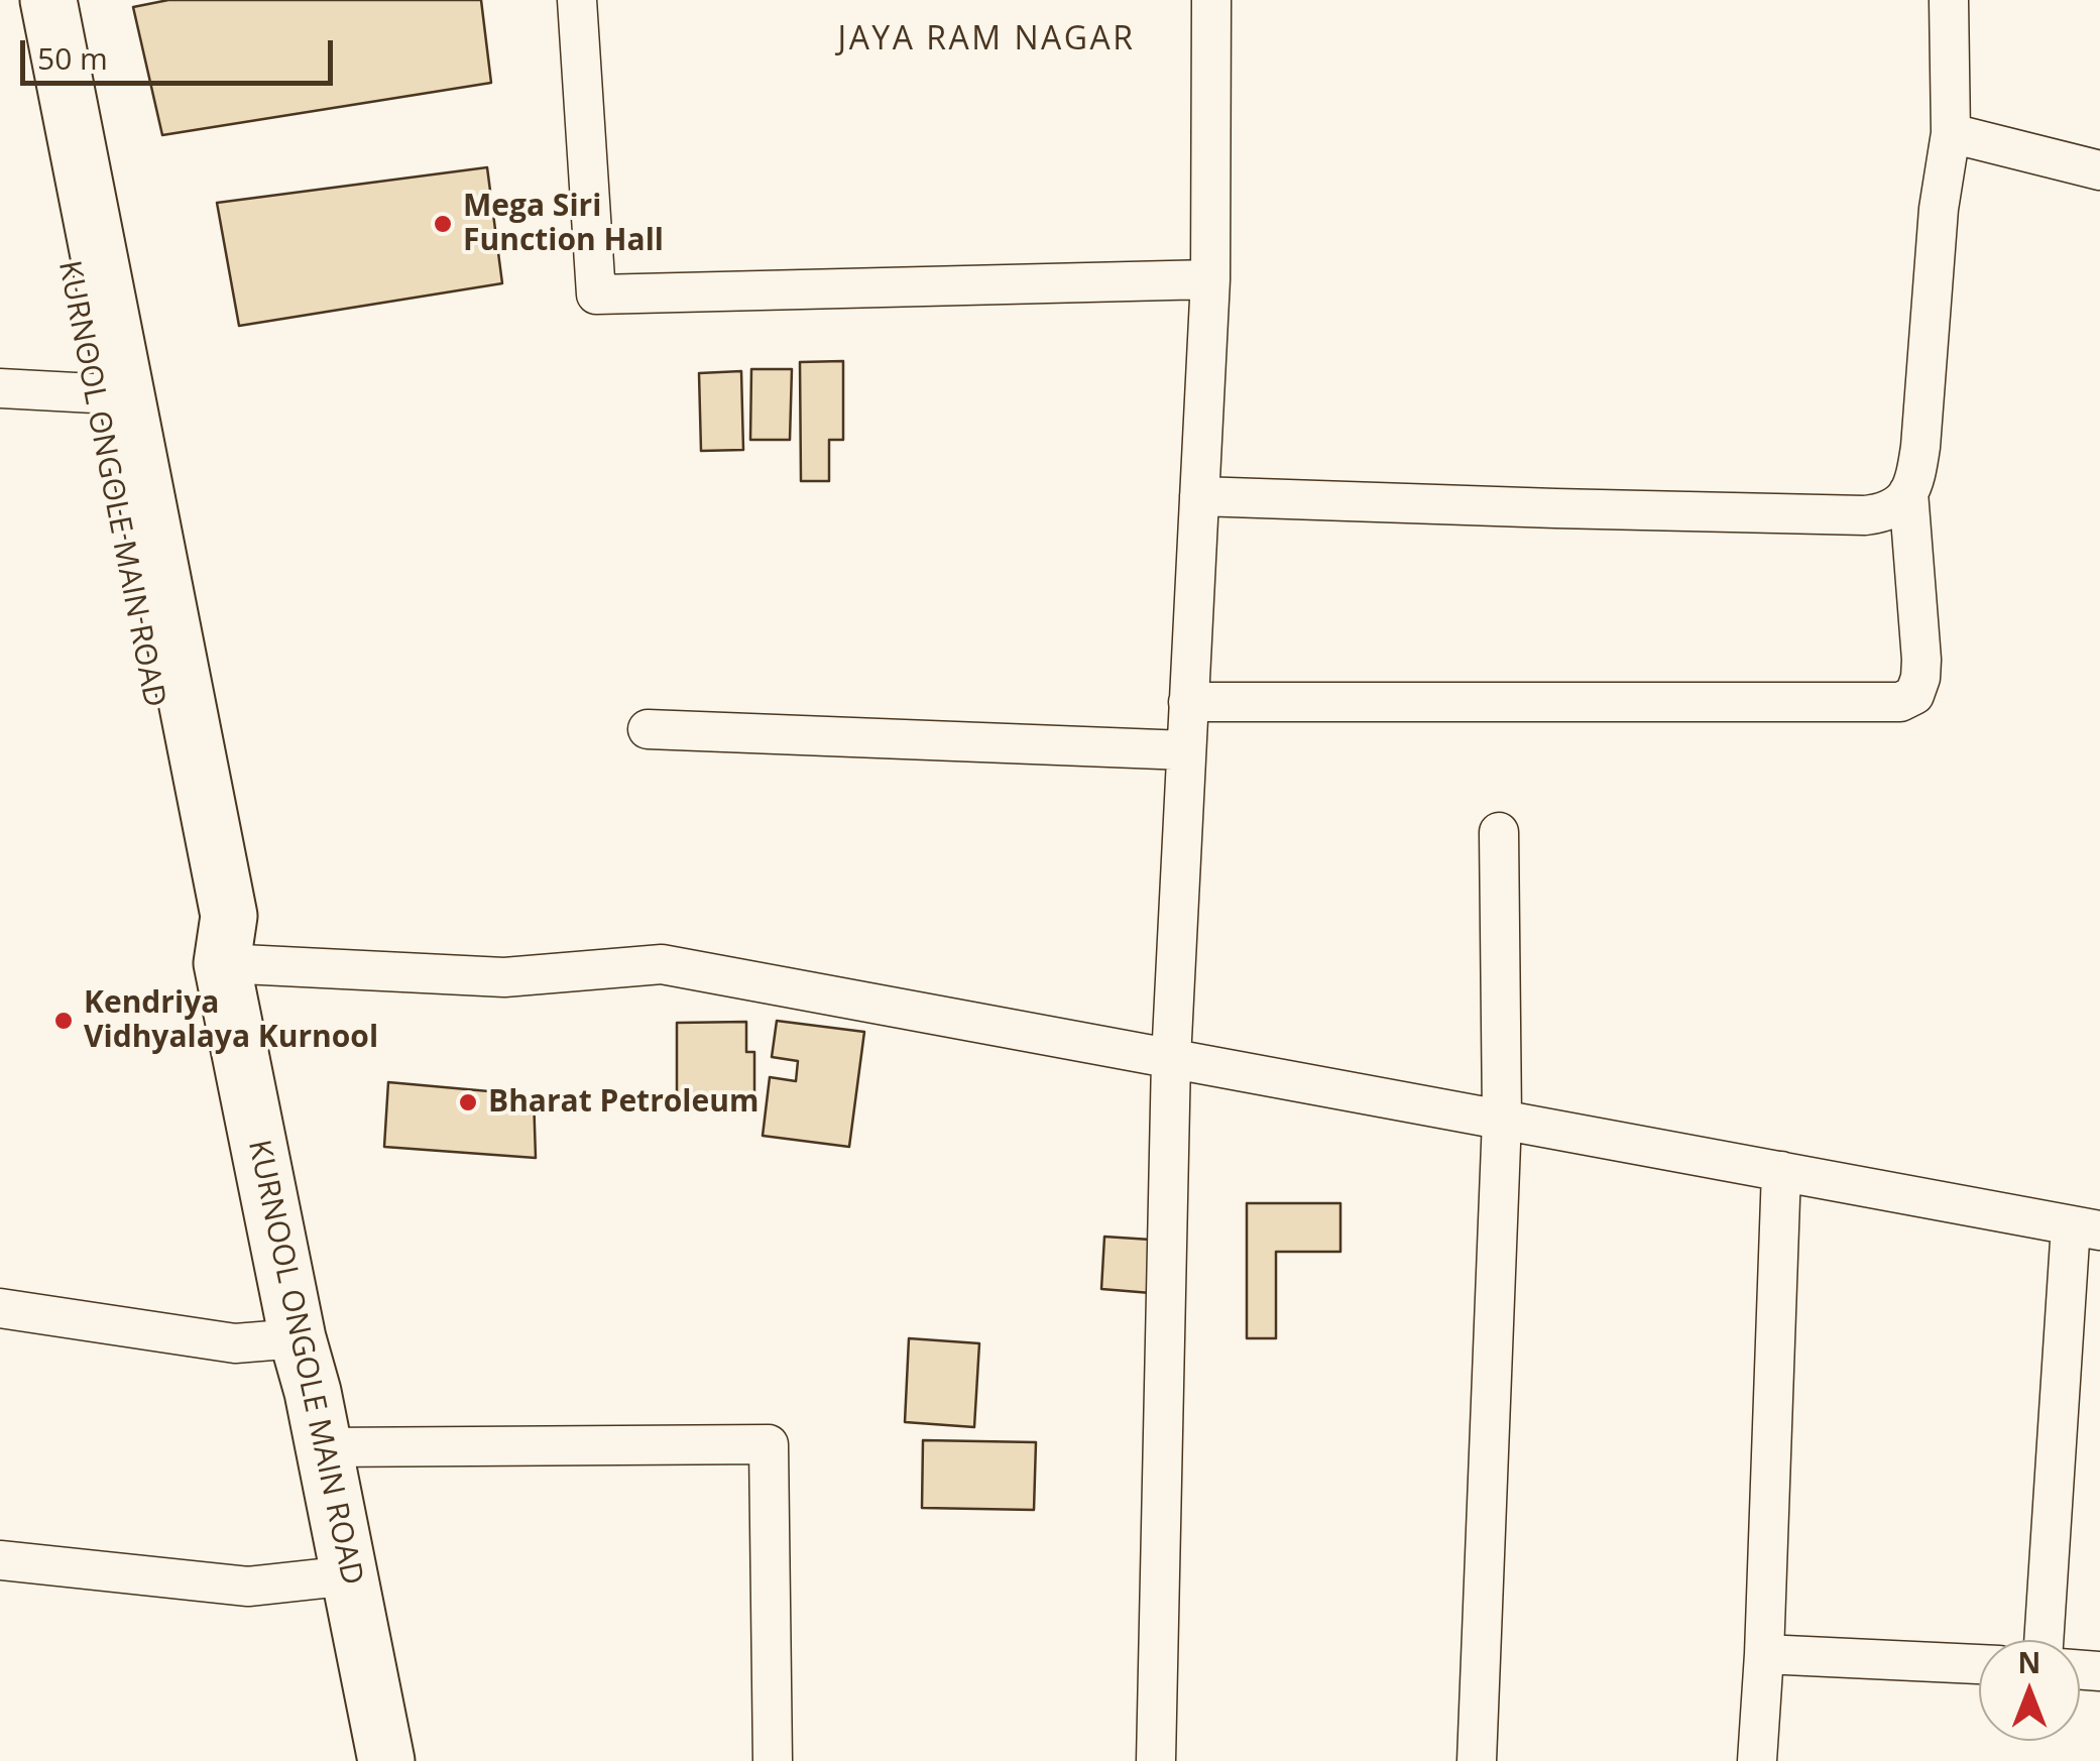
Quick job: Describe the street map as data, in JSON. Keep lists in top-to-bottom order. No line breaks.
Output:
{"streets":{"main road":["KURNOOL ONGOLE MAIN ROAD"]},"districts":["JAYA RAM NAGAR"],"places":["Mega Siri Function Hall","Kendriya Vidhyalaya Kurnool","Bharat Petroleum"],"scale_bar":"50 m","north":"top"}
